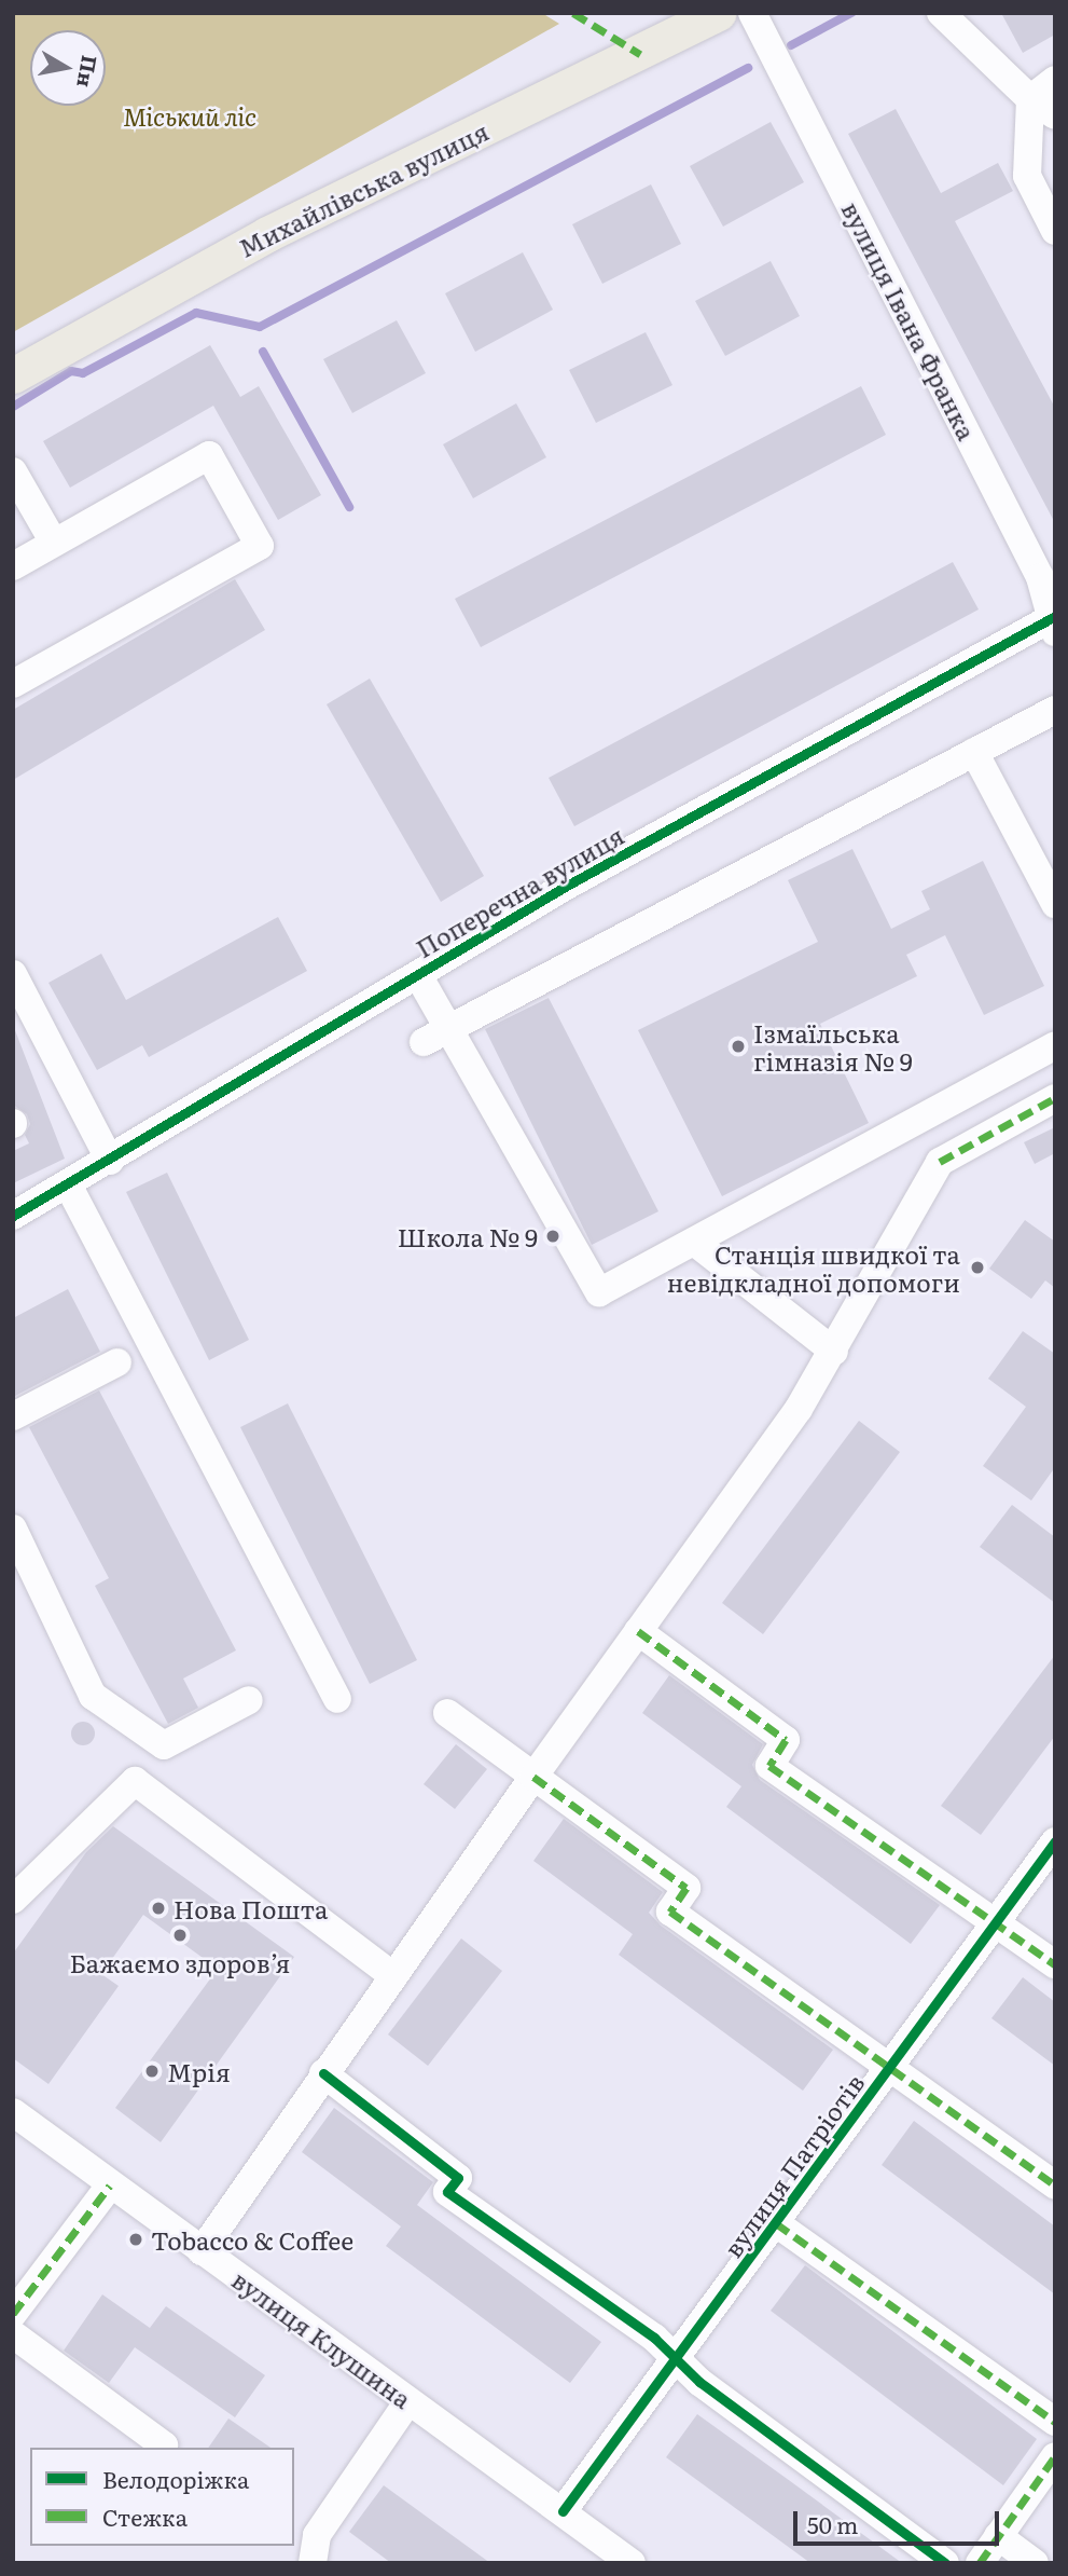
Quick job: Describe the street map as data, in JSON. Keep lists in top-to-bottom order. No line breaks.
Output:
{"streets":{"main road":["Михайлівська вулиця"],"street":["вулиця Івана Франка","Поперечна вулиця","вулиця Патріотів","вулиця Клушина"]},"crossings":[["вулиця Івана Франка","Поперечна вулиця"],["вулиця Патріотів","вулиця Клушина"]],"parks":["Міський ліс"],"places":["Ізмаїльська гімназія № 9","Школа № 9","Станція швидкої та невідкладної допомоги","Нова Пошта","Бажаємо здоровʼя","Мрія","Tobacco & Coffee"],"legend":["Велодоріжка","Стежка"],"scale_bar":"50 m","north":"right"}
